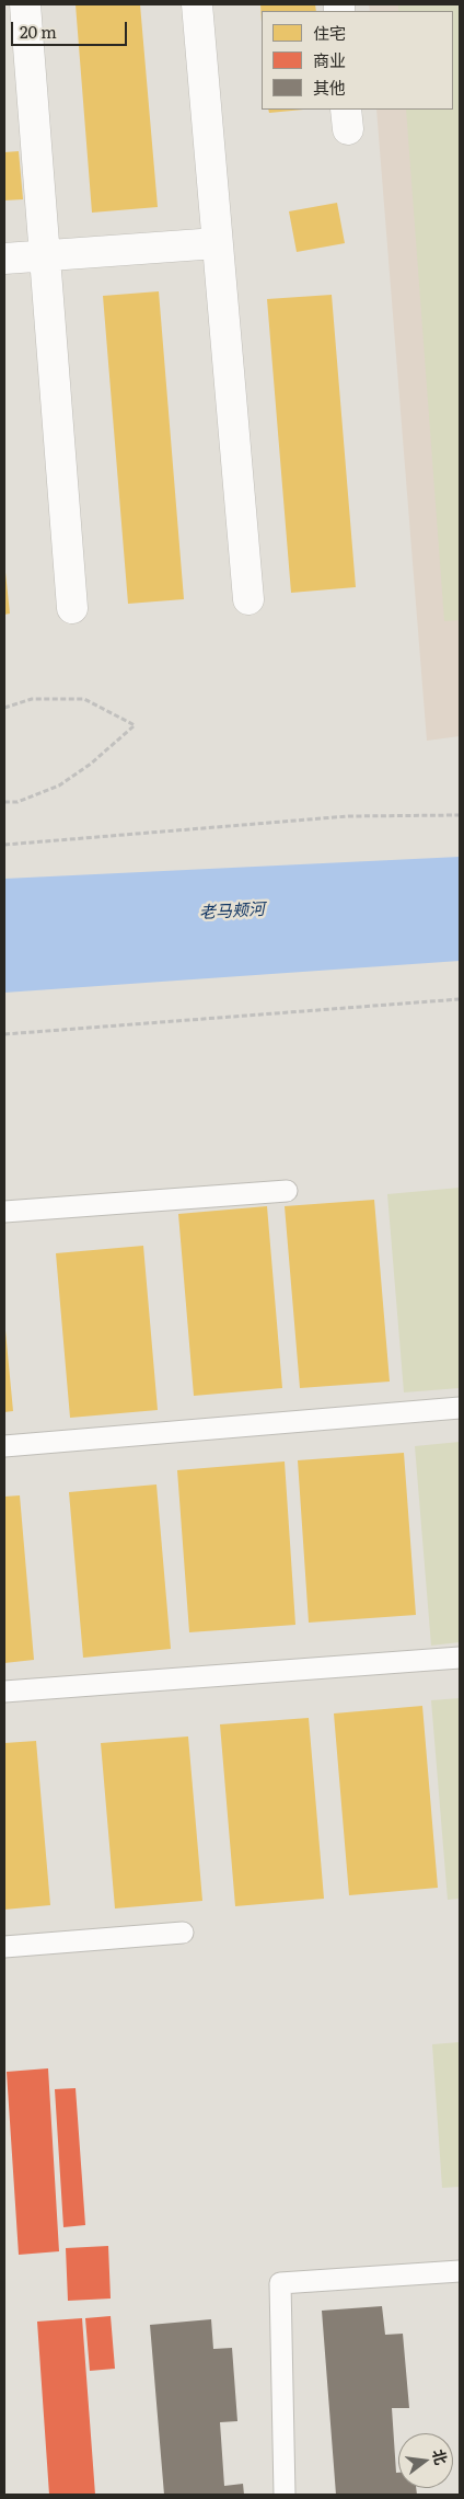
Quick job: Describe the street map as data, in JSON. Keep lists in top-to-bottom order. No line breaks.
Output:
{"water":["老马颊河"],"legend":["住宅","商业","其他"],"scale_bar":"20 m","north":"right"}
